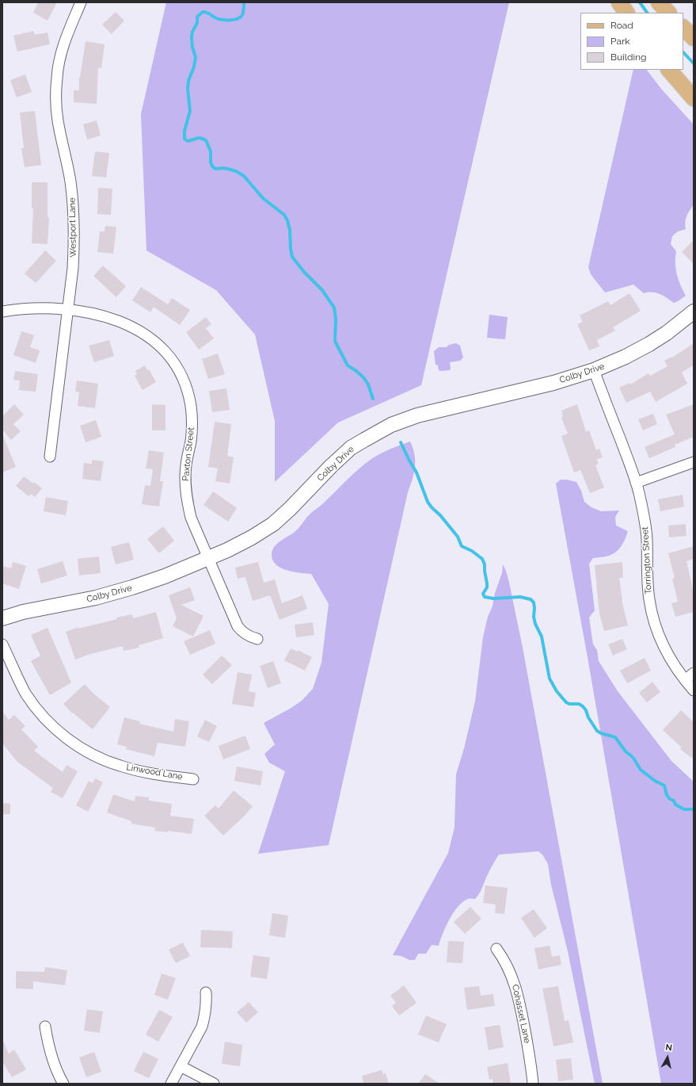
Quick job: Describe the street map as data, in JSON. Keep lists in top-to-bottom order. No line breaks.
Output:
{"streets":{"street":["Westport Lane","Colby Drive","Paxton Street","Torrington Street","Linwood Lane","Cohasset Lane"]},"crossings":[["Westport Lane","Paxton Street"],["Colby Drive","Paxton Street"],["Colby Drive","Torrington Street"]],"legend":["Road","Park","Building"],"north":"top"}
